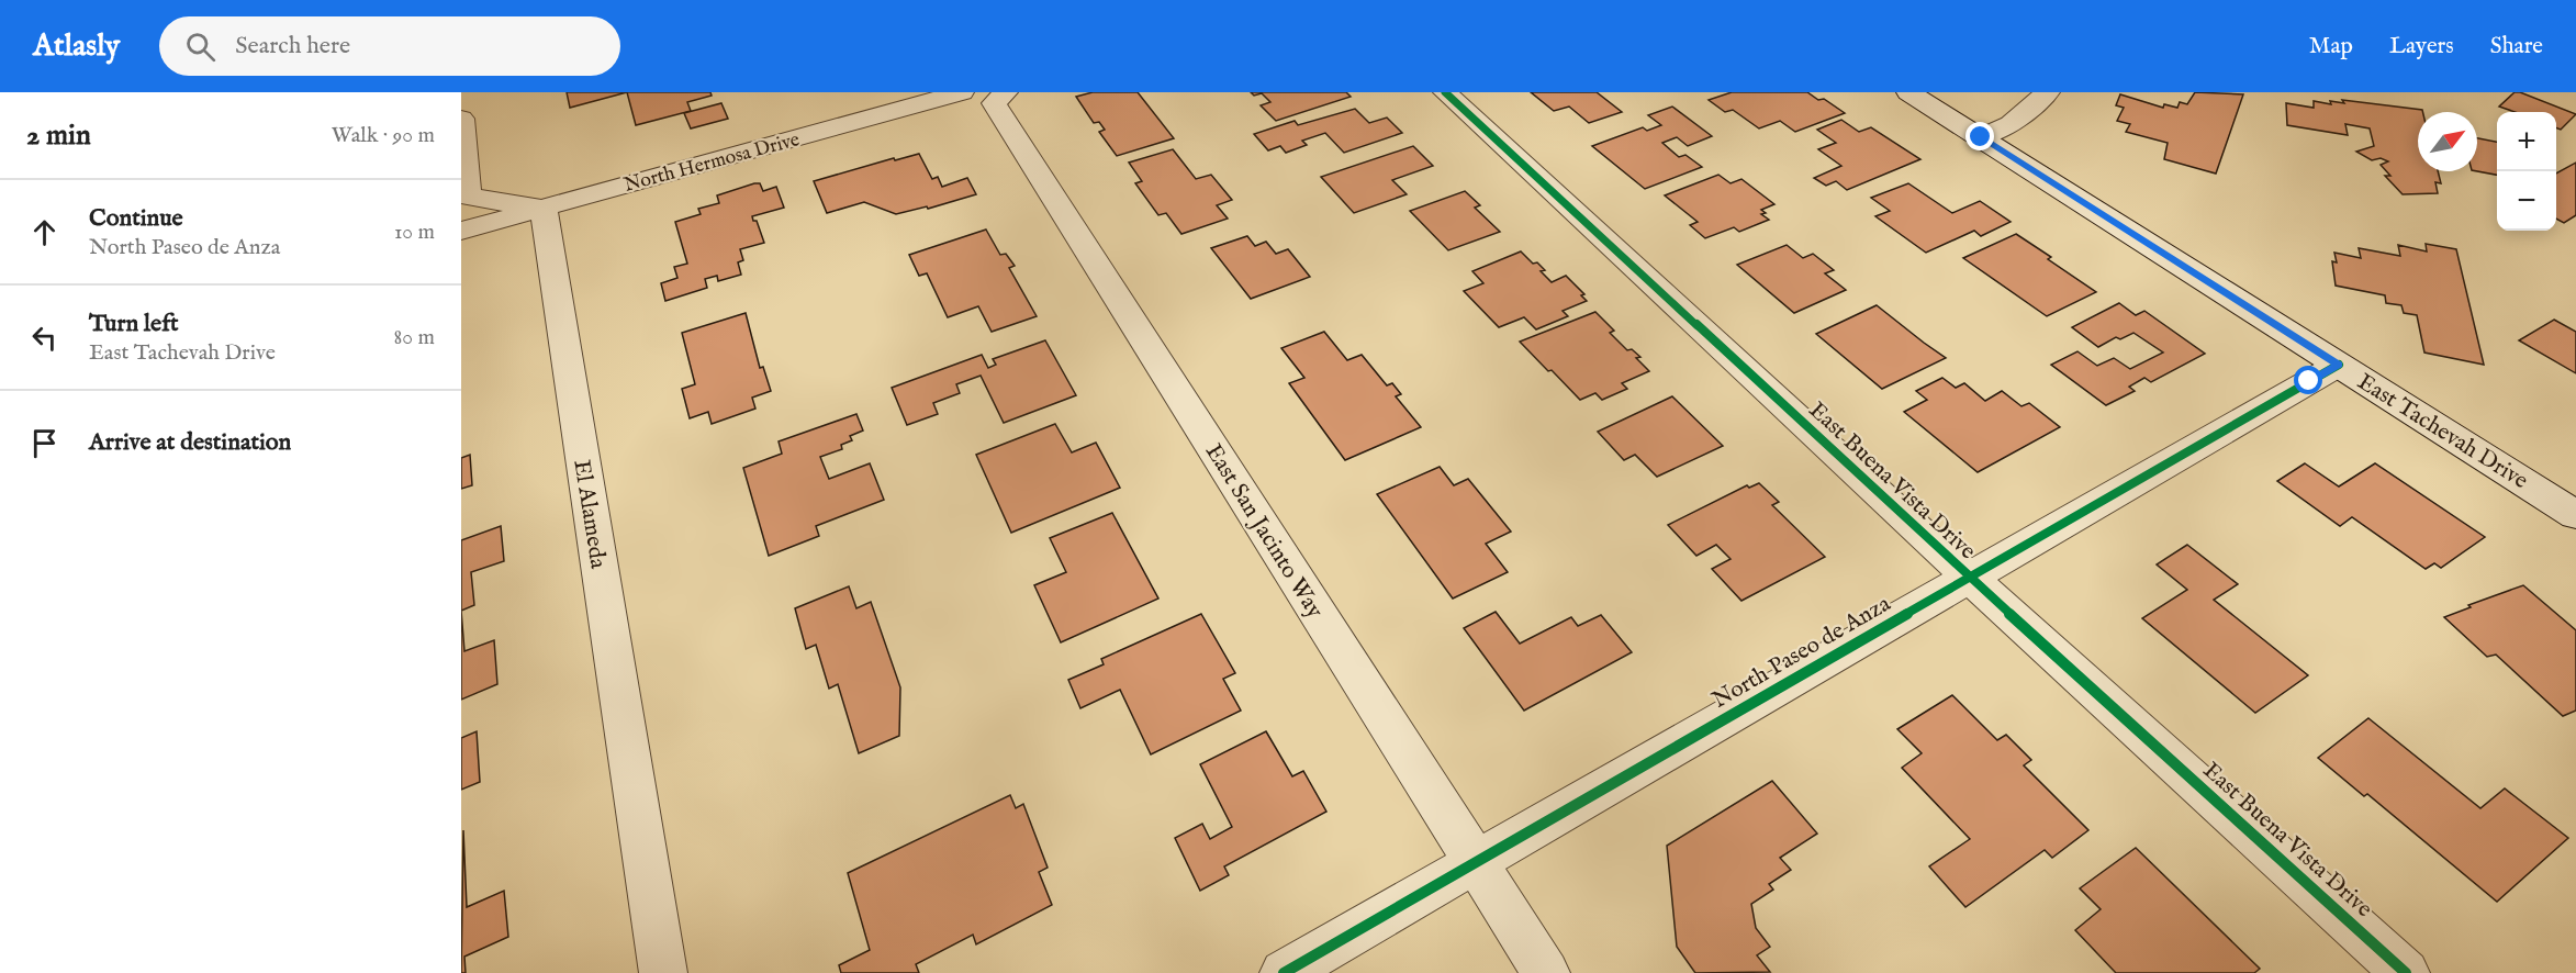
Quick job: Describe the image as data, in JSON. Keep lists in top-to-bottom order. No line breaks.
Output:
{"streets":{"street":["North Hermosa Drive","East Tachevah Drive","East Buena Vista Drive","El Alameda","East San Jacinto Way","North Paseo de Anza"]},"crossings":[["North Hermosa Drive","El Alameda"],["East Tachevah Drive","North Paseo de Anza"],["East Buena Vista Drive","North Paseo de Anza"],["East San Jacinto Way","North Paseo de Anza"]],"north":"top right","page":{"header":"Atlasly","search":"Search here","nav":["Map","Layers","Share"],"heading":["2 min","Walk · 90 m"],"map_buttons":["+","−"],"list":[["Continue","North Paseo de Anza","10 m"],["Turn left","East Tachevah Drive","80 m"],"Arrive at destination"]}}
